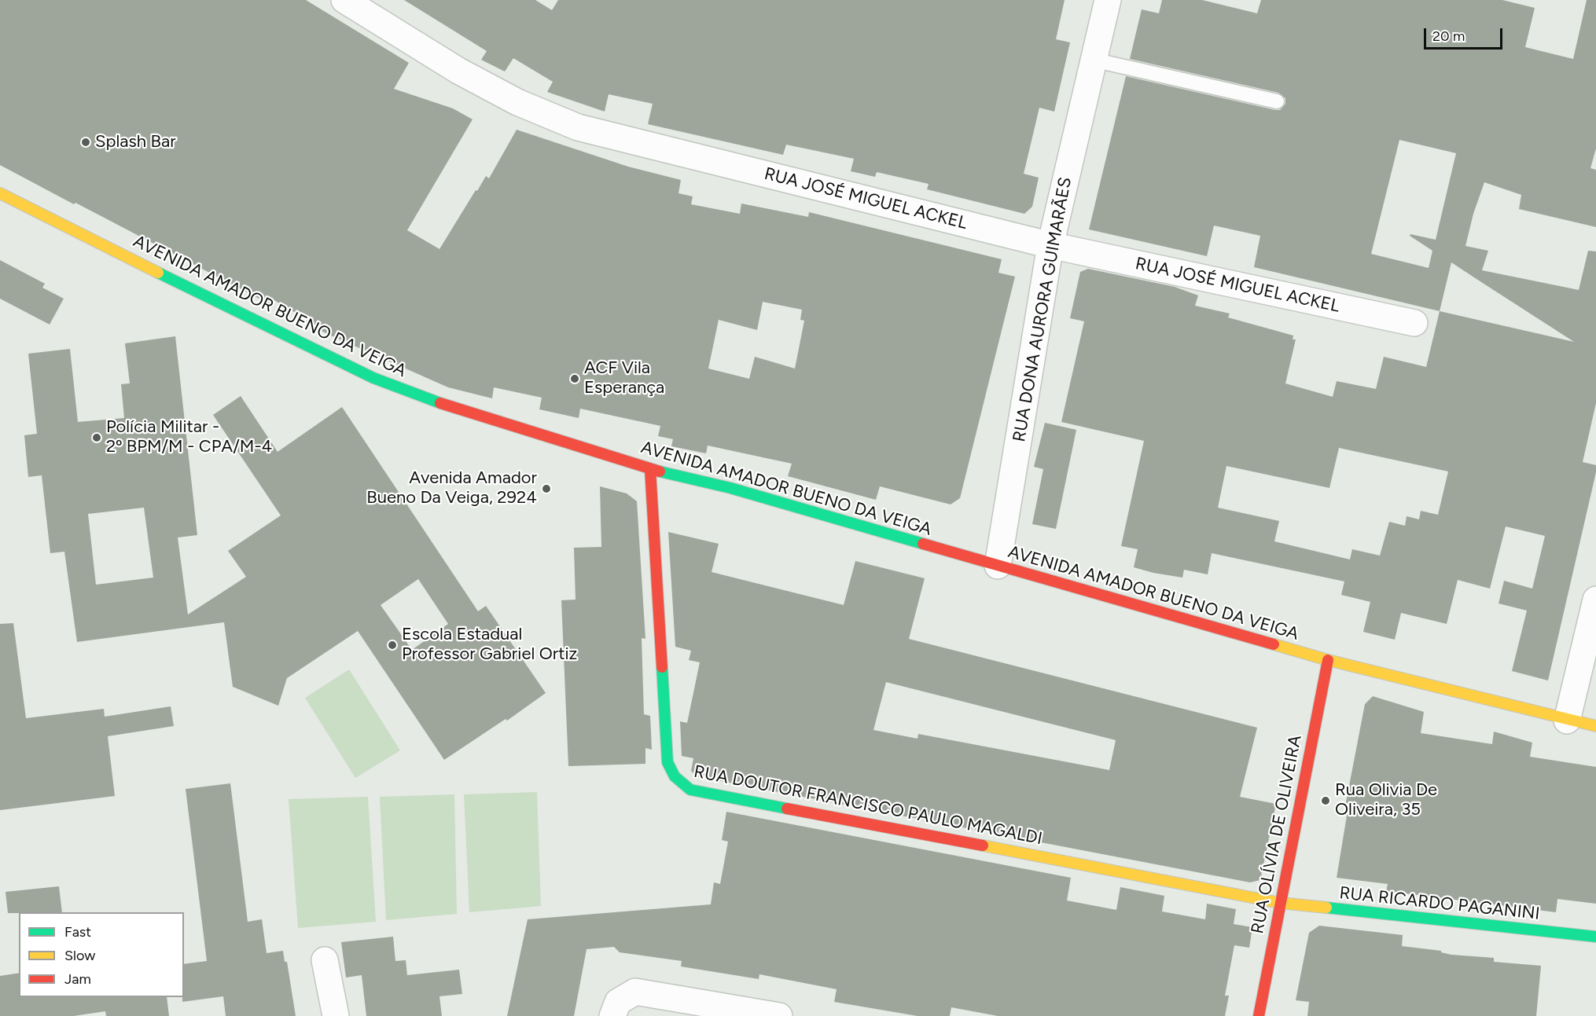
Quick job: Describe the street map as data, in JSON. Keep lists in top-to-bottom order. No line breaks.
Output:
{"streets":{"main road":["AVENIDA AMADOR BUENO DA VEIGA","RUA DOUTOR FRANCISCO PAULO MAGALDI","RUA OLÍVIA DE OLIVEIRA","RUA RICARDO PAGANINI"],"street":["RUA JOSÉ MIGUEL ACKEL","RUA DONA AURORA GUIMARÃES"]},"crossings":[["RUA JOSÉ MIGUEL ACKEL","RUA DONA AURORA GUIMARÃES"],["AVENIDA AMADOR BUENO DA VEIGA","RUA DONA AURORA GUIMARÃES"],["AVENIDA AMADOR BUENO DA VEIGA","RUA DOUTOR FRANCISCO PAULO MAGALDI"],["AVENIDA AMADOR BUENO DA VEIGA","RUA OLÍVIA DE OLIVEIRA"],["RUA DOUTOR FRANCISCO PAULO MAGALDI","RUA OLÍVIA DE OLIVEIRA"],["RUA DOUTOR FRANCISCO PAULO MAGALDI","RUA RICARDO PAGANINI"],["RUA OLÍVIA DE OLIVEIRA","RUA RICARDO PAGANINI"]],"places":["Splash Bar","ACF Vila Esperança","Polícia Militar - 2º BPM/M - CPA/M-4","Avenida Amador Bueno Da Veiga, 2924","Escola Estadual Professor Gabriel Ortiz","Rua Olivia De Oliveira, 35"],"legend":["Fast","Slow","Jam"],"scale_bar":"20 m"}
